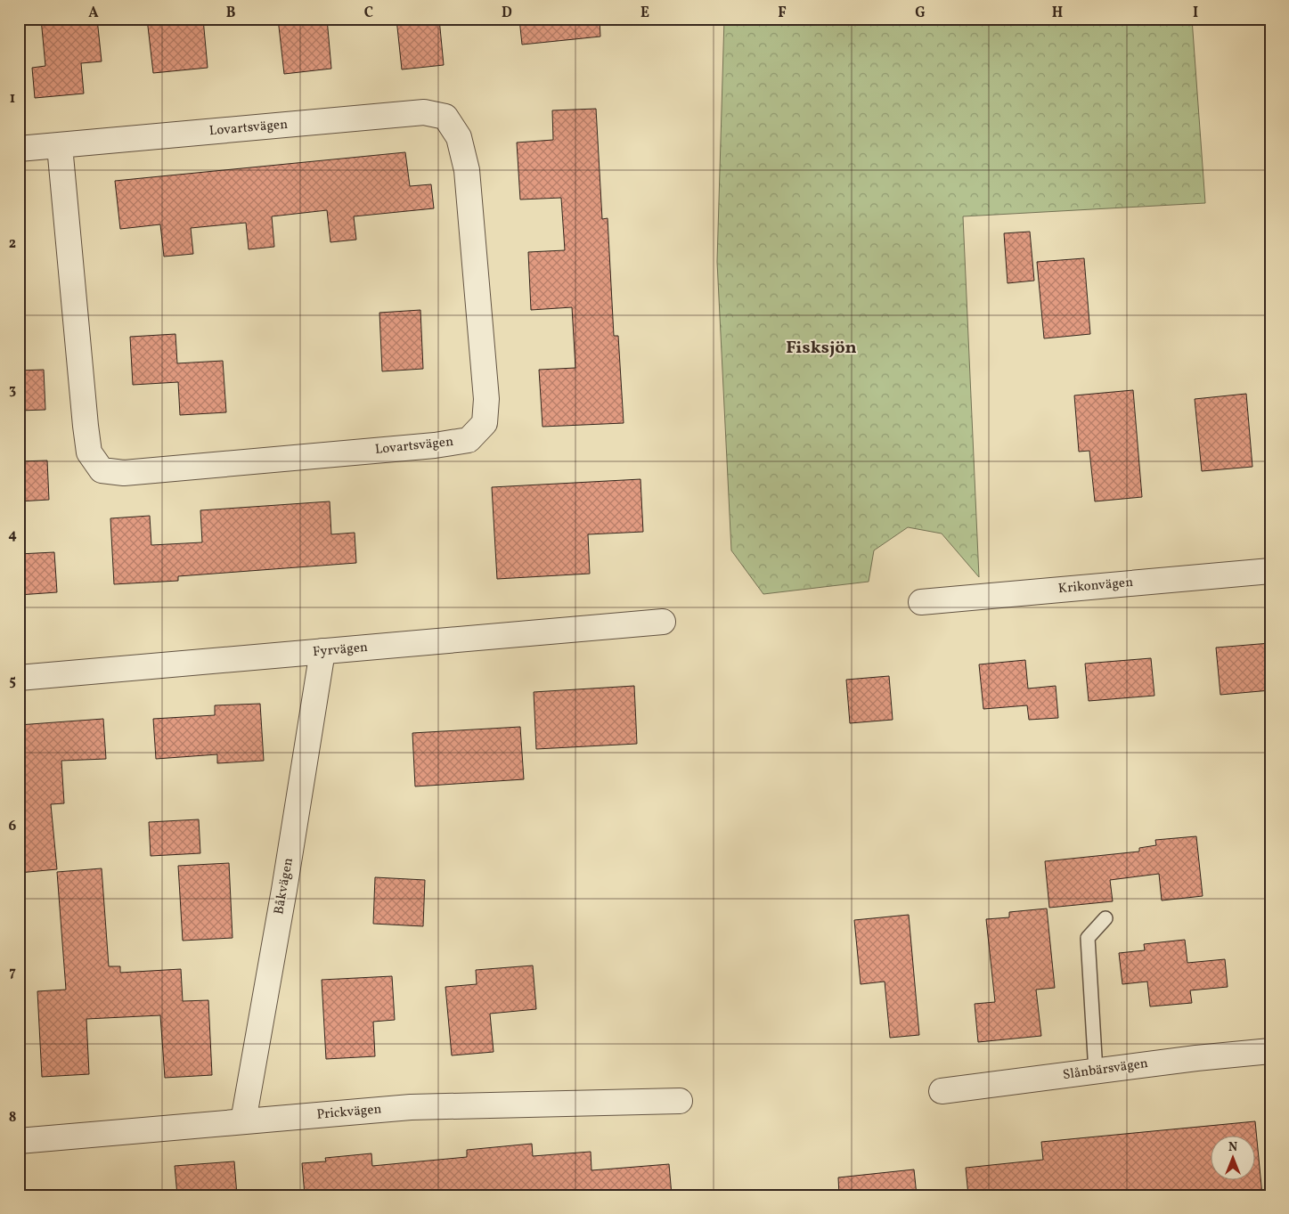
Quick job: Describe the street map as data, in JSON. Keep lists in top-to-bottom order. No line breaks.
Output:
{"streets":{"street":["Lovartsvägen","Krikonvägen","Fyrvägen","Båkvägen","Slånbärsvägen","Prickvägen"]},"crossings":[["Fyrvägen","Båkvägen"],["Båkvägen","Prickvägen"]],"districts":["Fisksjön"],"north":"top","grid":{"columns":["A","B","C","D","E","F","G","H","I"],"rows":["1","2","3","4","5","6","7","8"]}}
